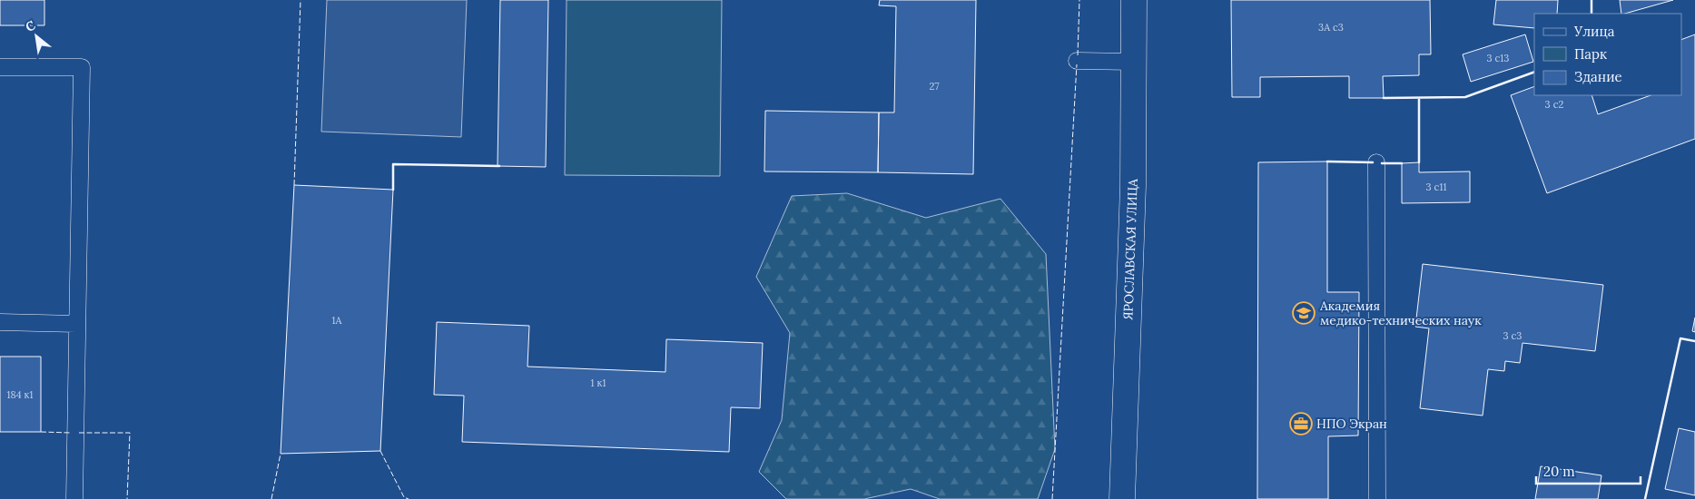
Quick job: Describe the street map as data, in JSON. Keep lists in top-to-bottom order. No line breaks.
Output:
{"streets":{"street":["ЯРОСЛАВСКАЯ УЛИЦА"]},"places":{"school or university":["Академия медико-технических наук"],"office":["НПО Экран"]},"house_numbers":["3А с3","3 с13","27","3 с2","3 с11","1А","3 с3","1 к1","184 к1"],"legend":["Улица","Парк","Здание"],"scale_bar":"20 m","north":"top left"}
